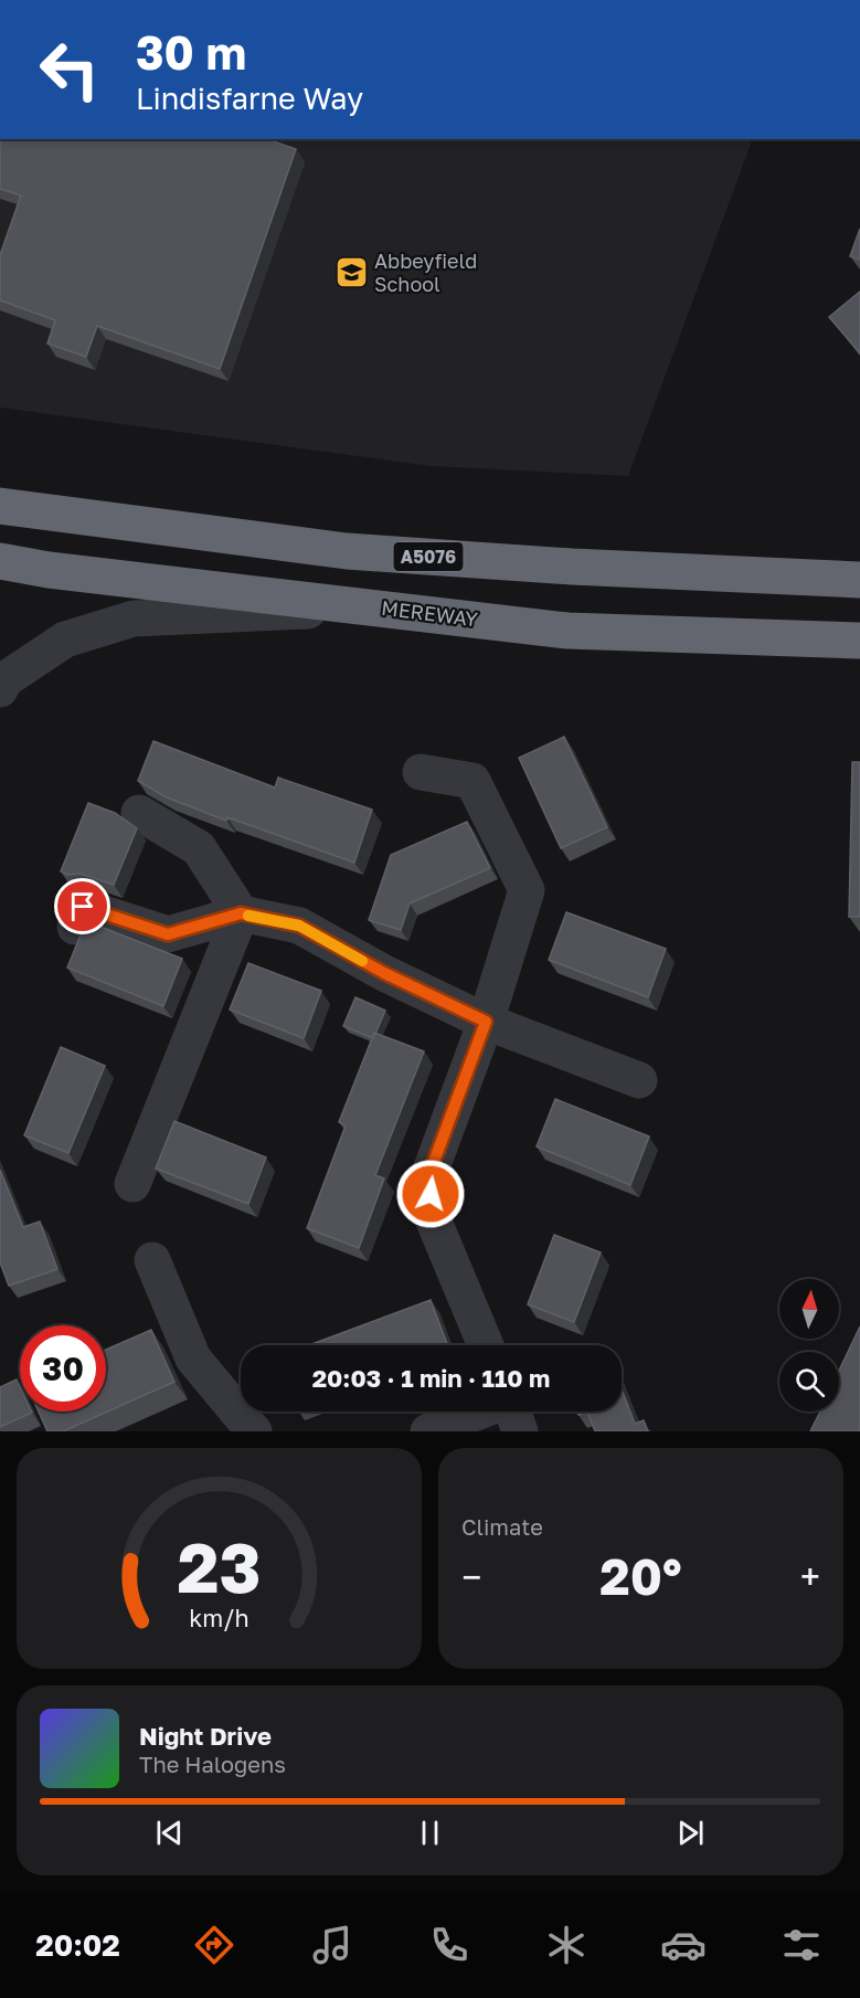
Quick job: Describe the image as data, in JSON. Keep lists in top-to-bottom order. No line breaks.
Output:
{"streets":{"highway":["A5076","MEREWAY"]},"places":{"school or university":["Abbeyfield School"]},"north":"top","page":{"turn":["30 m","Lindisfarne Way"],"limit":"30","trip":"20:03 · 1 min · 110 m","tile":"Climate","heat":["−","20°","+"],"song":["Night Drive","The Halogens"],"tabs":"20:02","gauge":["23","km/h"]}}
